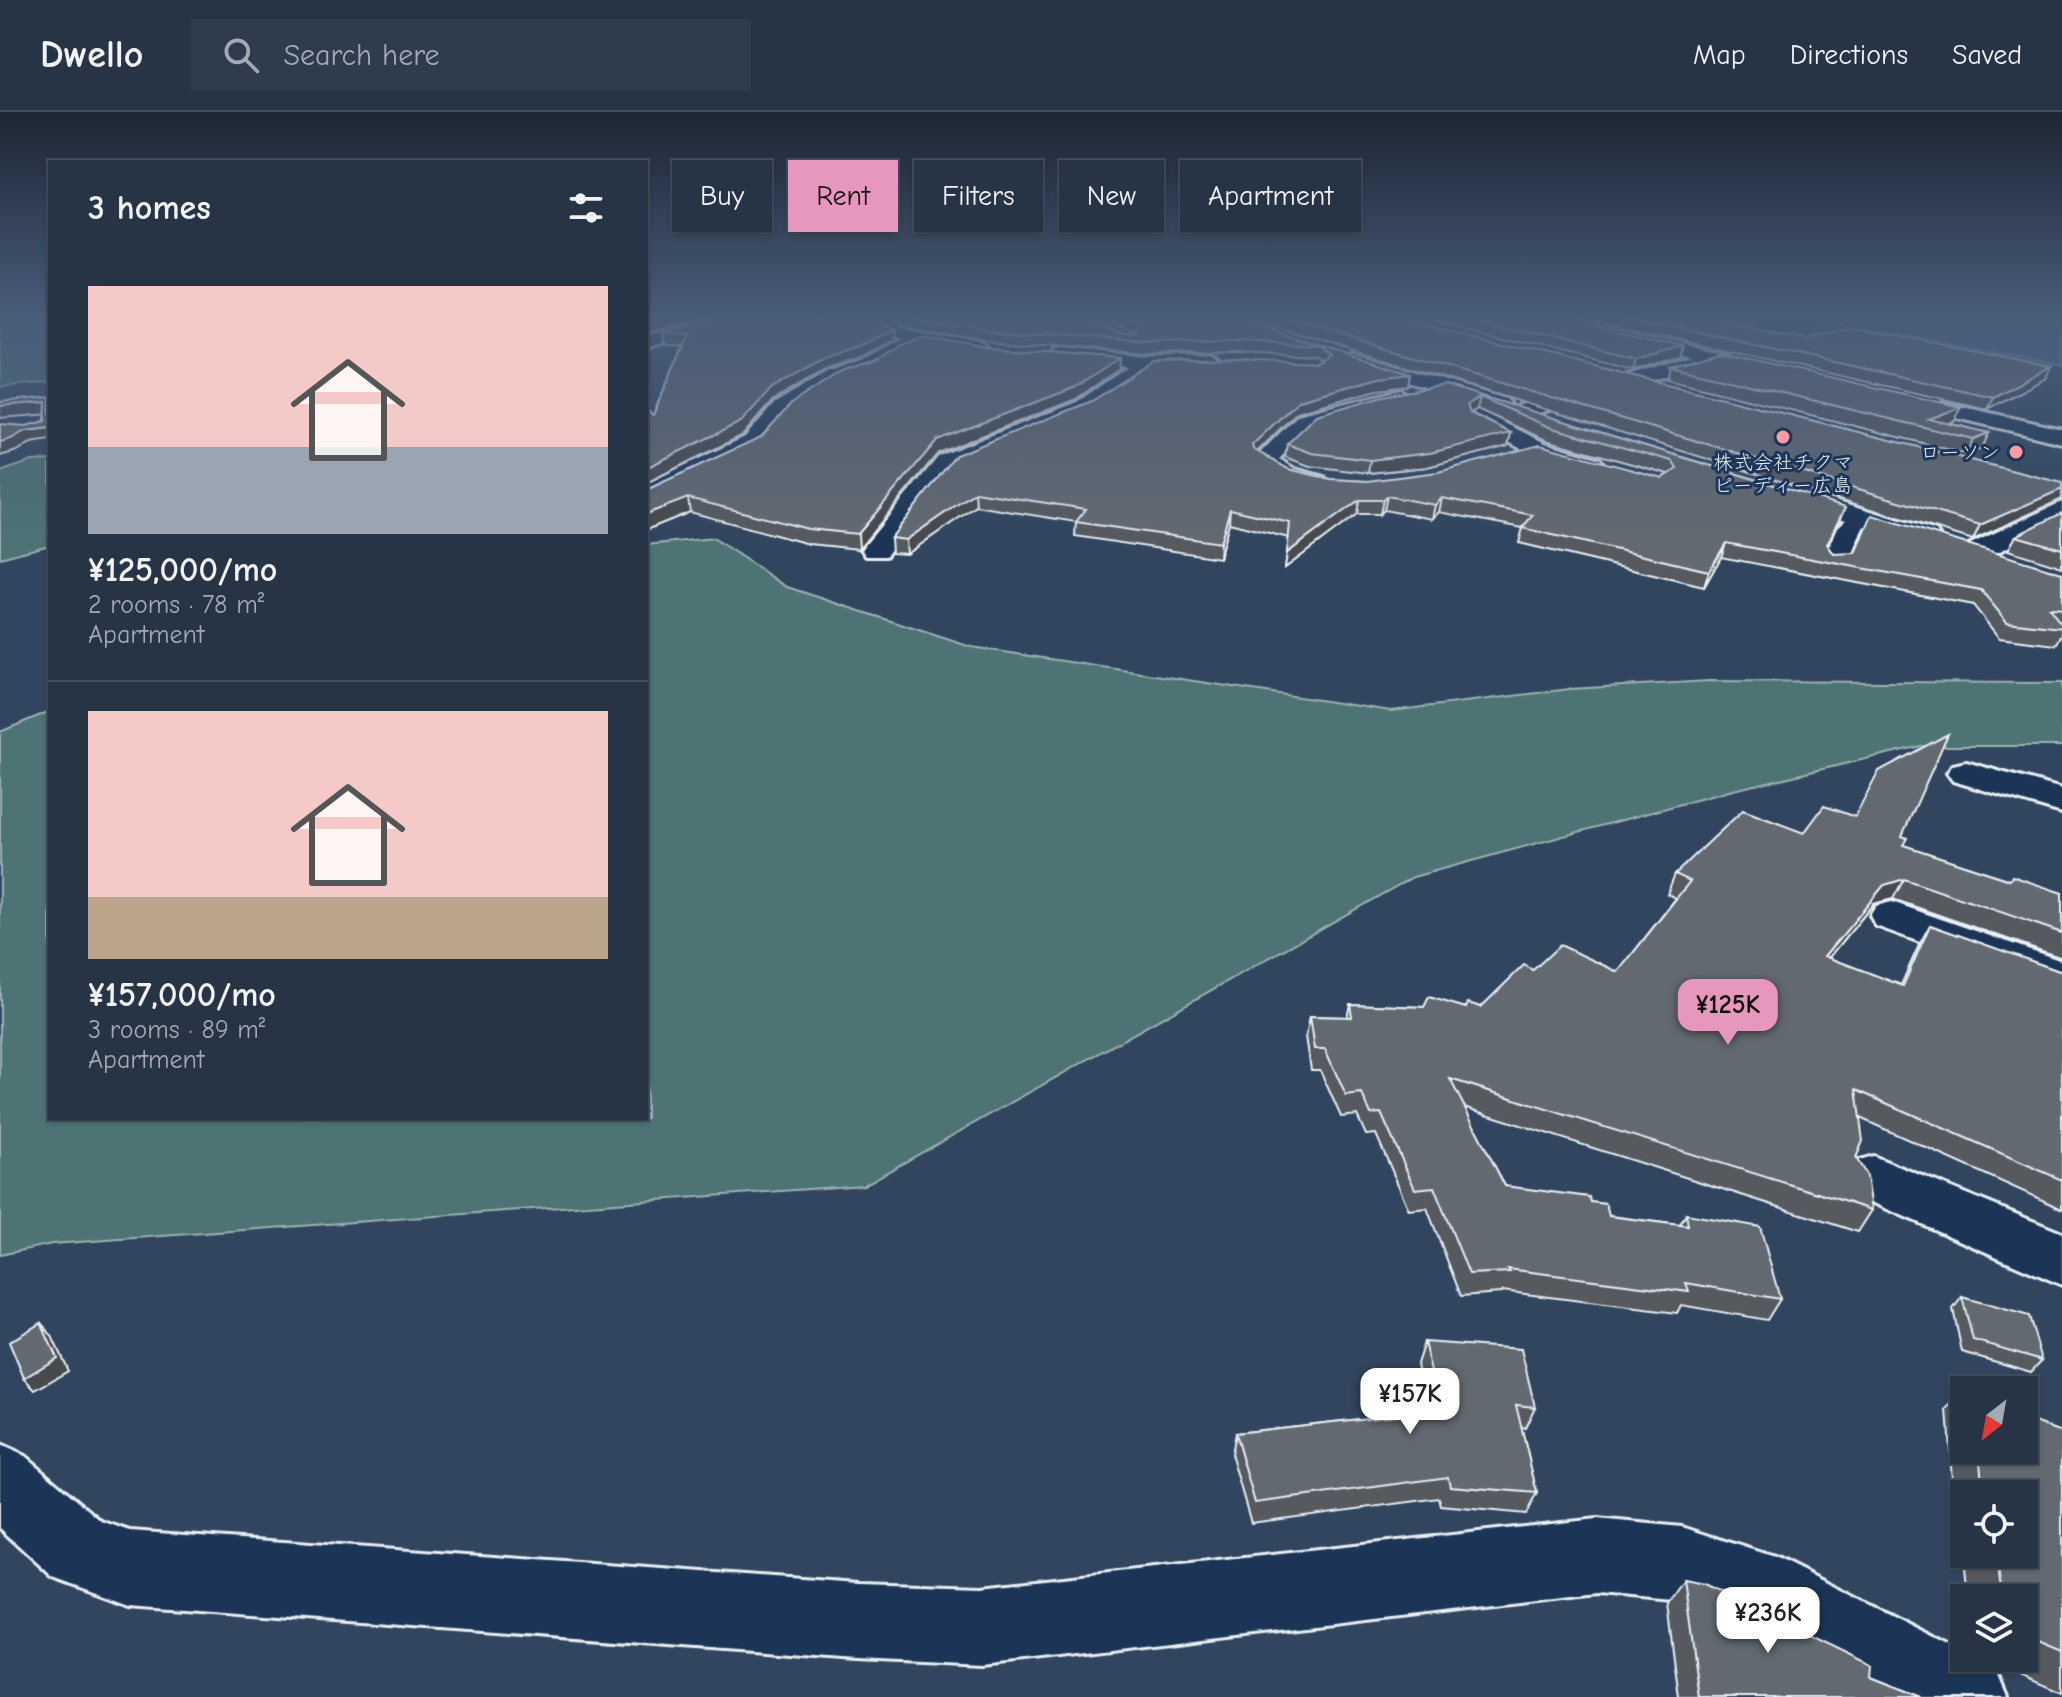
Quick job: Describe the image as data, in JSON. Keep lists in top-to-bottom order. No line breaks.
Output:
{"places":["株式会社チクマ ピーディー広島","ローソン"],"north":"bottom left","page":{"header":"Dwello","search":"Search here","nav":["Map","Directions","Saved"],"chip":["Buy","Rent","Filters","New","Apartment"],"heading":"3 homes","list":[{"name":"¥125,000/mo","note":"2 rooms · 78 m² · Apartment"},{"name":"¥157,000/mo","note":"3 rooms · 89 m² · Apartment"}],"price":["¥125K","¥157K","¥236K"]}}
